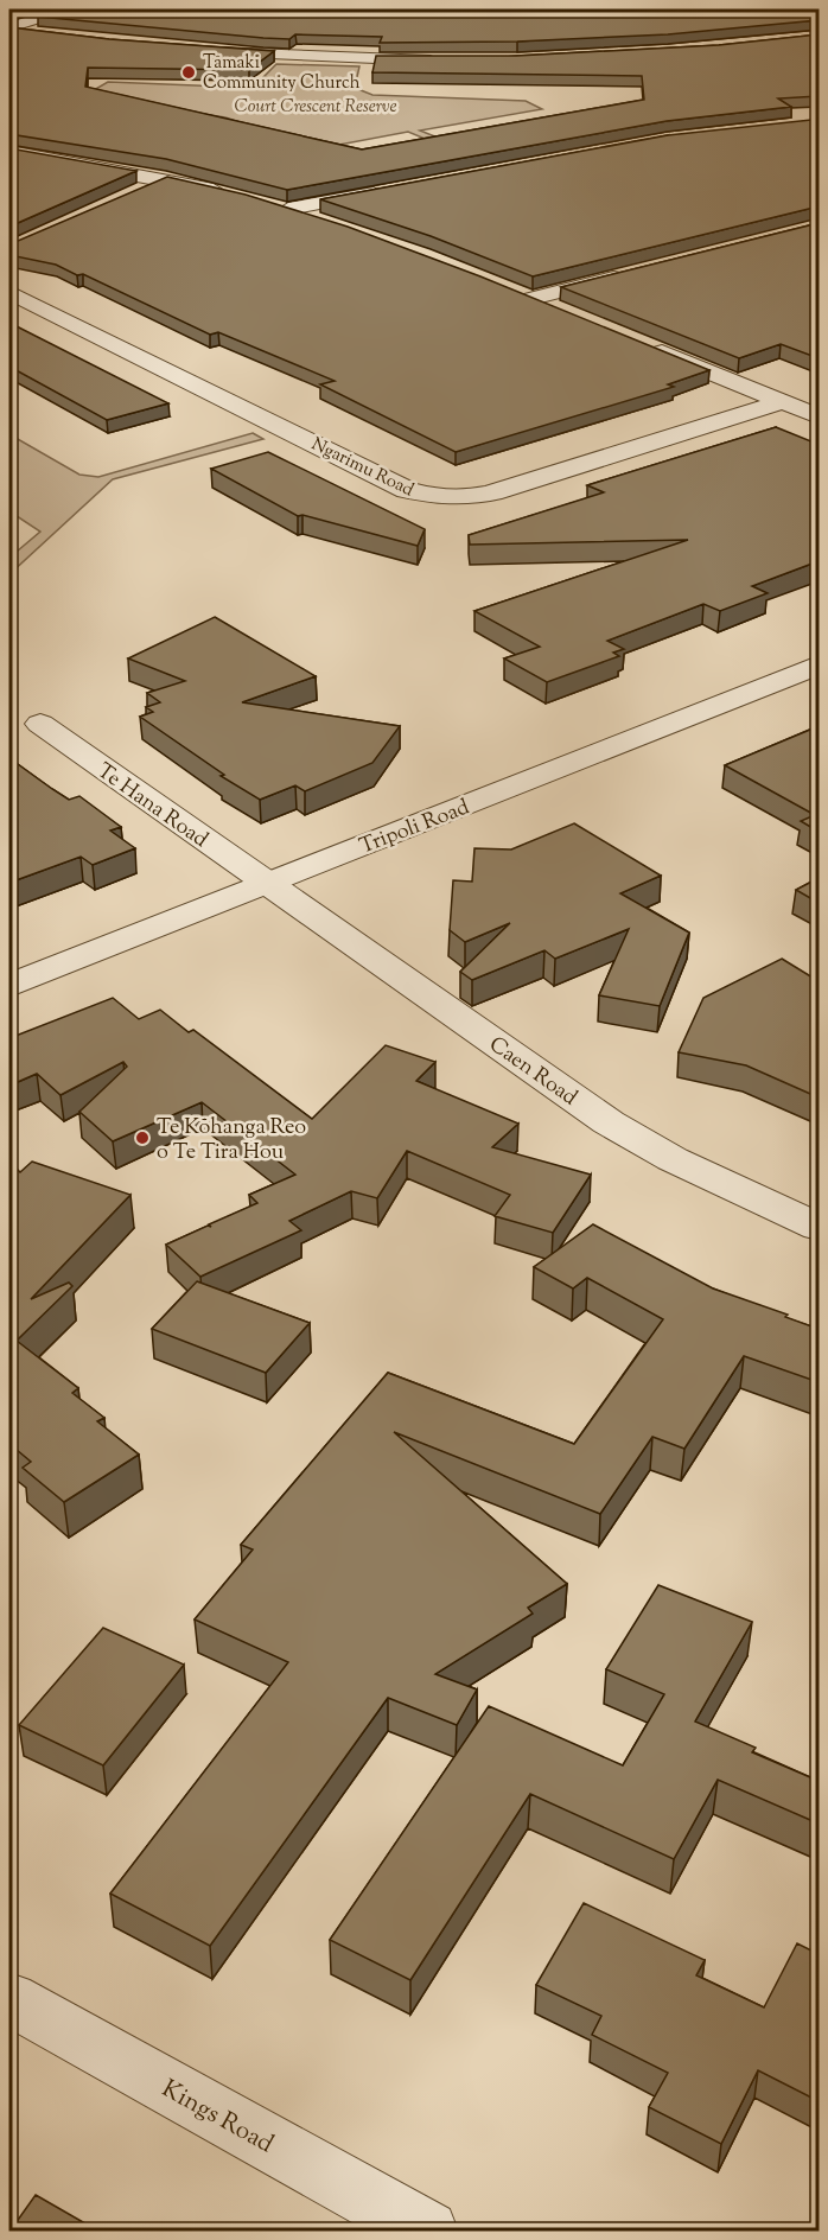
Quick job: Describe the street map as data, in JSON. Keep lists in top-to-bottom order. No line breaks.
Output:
{"streets":{"street":["Ngarimu Road","Te Hana Road","Tripoli Road","Caen Road","Kings Road"]},"crossings":[["Te Hana Road","Tripoli Road"],["Te Hana Road","Caen Road"],["Tripoli Road","Caen Road"]],"parks":["Court Crescent Reserve"],"places":["Tāmaki Community Church","Te Kōhanga Reo o Te Tira Hou"]}
